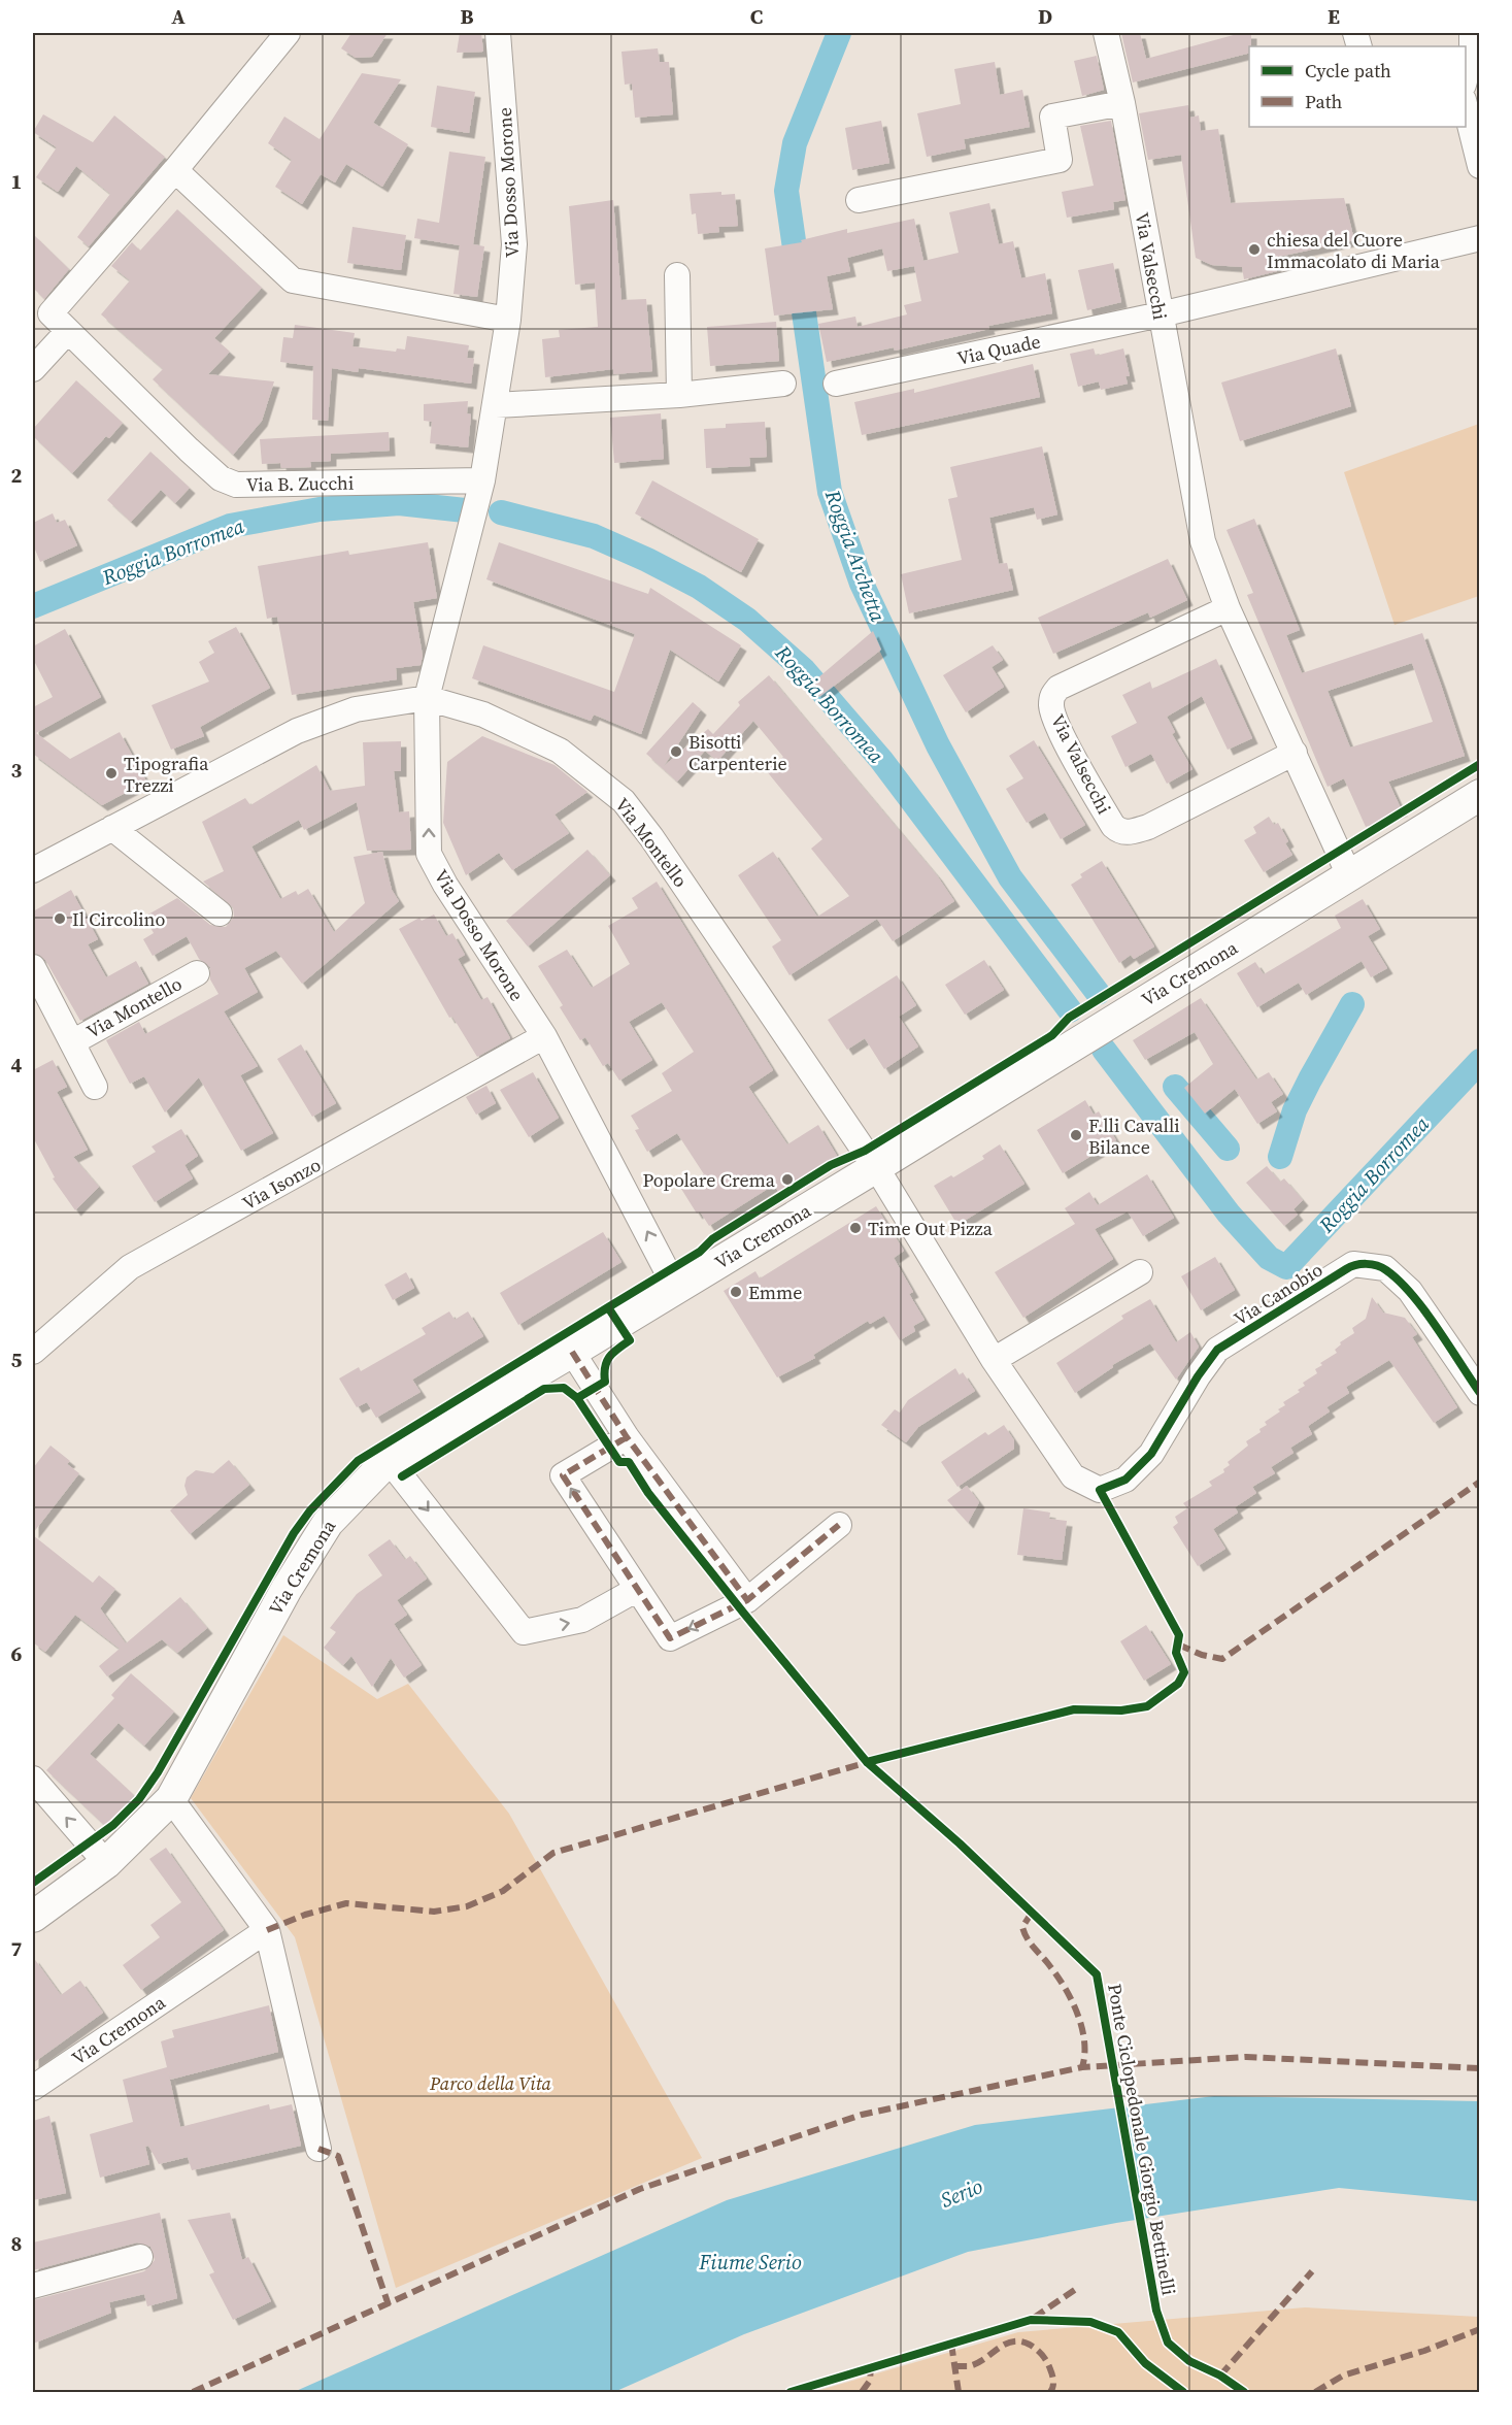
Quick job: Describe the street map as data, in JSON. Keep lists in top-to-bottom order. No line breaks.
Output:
{"streets":{"street":["Via Dosso Morone","Via Valsecchi","Via Quade","Via B. Zucchi","Via Montello","Via Cremona","Via Isonzo","Via Canobio"],"cycle path":["Ponte Ciclopedonale Giorgio Bettinelli"]},"crossings":[["Via Dosso Morone","Via B. Zucchi"],["Via Dosso Morone","Via Montello"],["Via Dosso Morone","Via Cremona"],["Via Dosso Morone","Via Isonzo"],["Via Valsecchi","Via Quade"],["Via Valsecchi","Via Cremona"],["Via Montello","Via Cremona"],["Via Montello","Via Canobio"],["Via Cremona","Via Canobio"]],"one_way":["Via Dosso Morone"],"water":["Roggia Borromea","Roggia Archetta","Serio","Fiume Serio"],"parks":["Parco della Vita"],"places":["chiesa del Cuore Immacolato di Maria","Bisotti Carpenterie","Tipografia Trezzi","Il Circolino","F.lli Cavalli Bilance","Popolare Crema","Time Out Pizza","Emme"],"legend":["Cycle path","Path"],"grid":{"columns":["A","B","C","D","E"],"rows":["1","2","3","4","5","6","7","8"]}}
